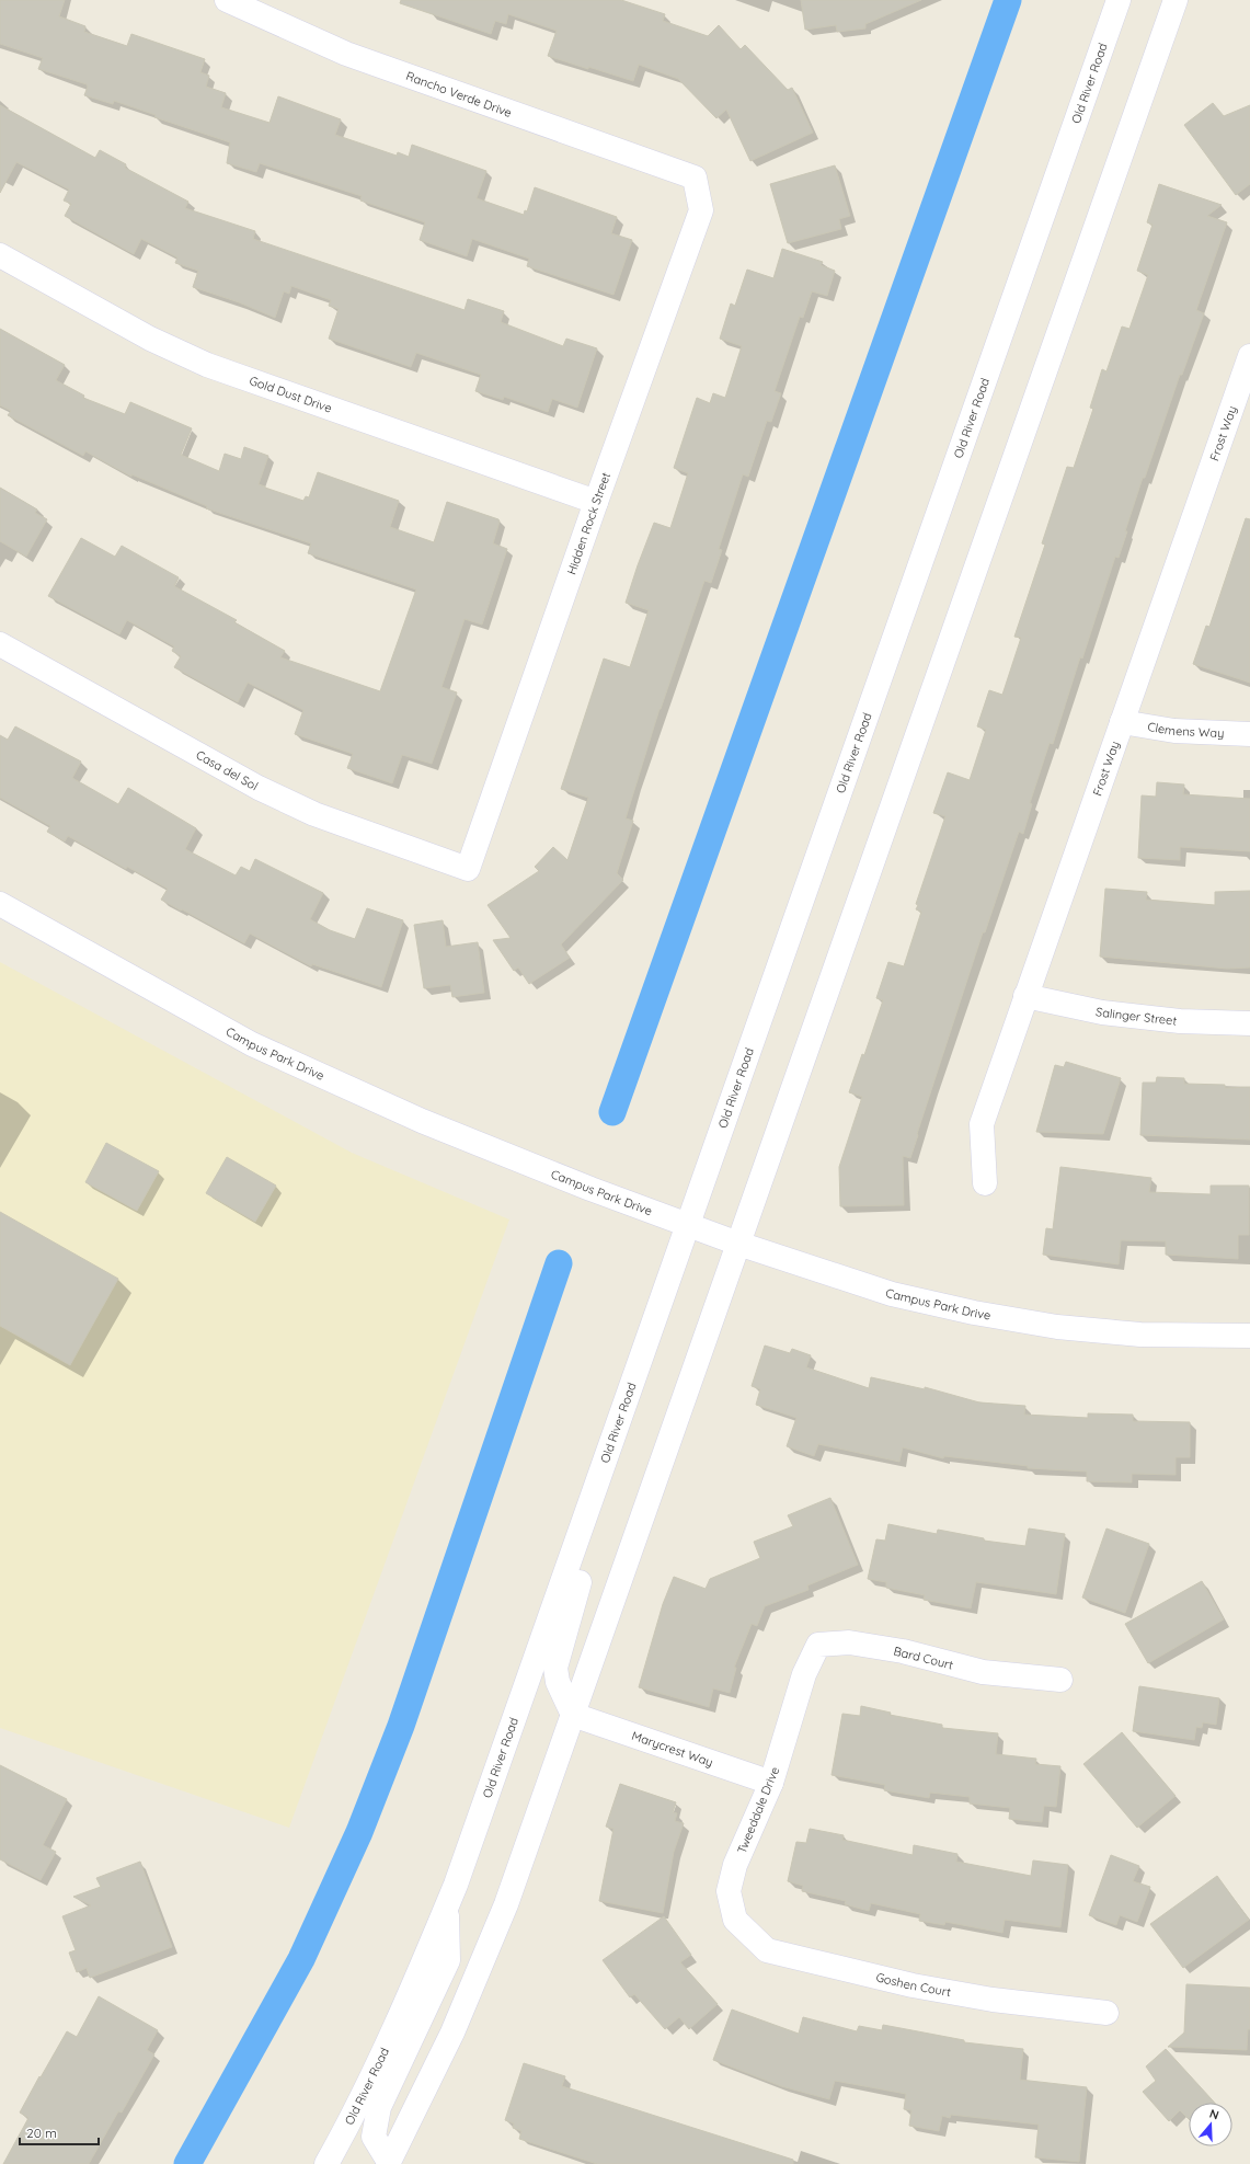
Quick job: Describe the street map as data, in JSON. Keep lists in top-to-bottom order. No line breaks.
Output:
{"streets":{"street":["Old River Road","Rancho Verde Drive","Gold Dust Drive","Frost Way","Hidden Rock Street","Clemens Way","Casa del Sol","Salinger Street","Campus Park Drive","Bard Court","Marycrest Way","Tweeddale Drive","Goshen Court"]},"crossings":[["Old River Road","Campus Park Drive"],["Rancho Verde Drive","Hidden Rock Street"],["Gold Dust Drive","Hidden Rock Street"],["Frost Way","Clemens Way"],["Frost Way","Salinger Street"],["Hidden Rock Street","Casa del Sol"],["Bard Court","Tweeddale Drive"],["Marycrest Way","Tweeddale Drive"],["Tweeddale Drive","Goshen Court"]],"scale_bar":"20 m","north":"top"}
